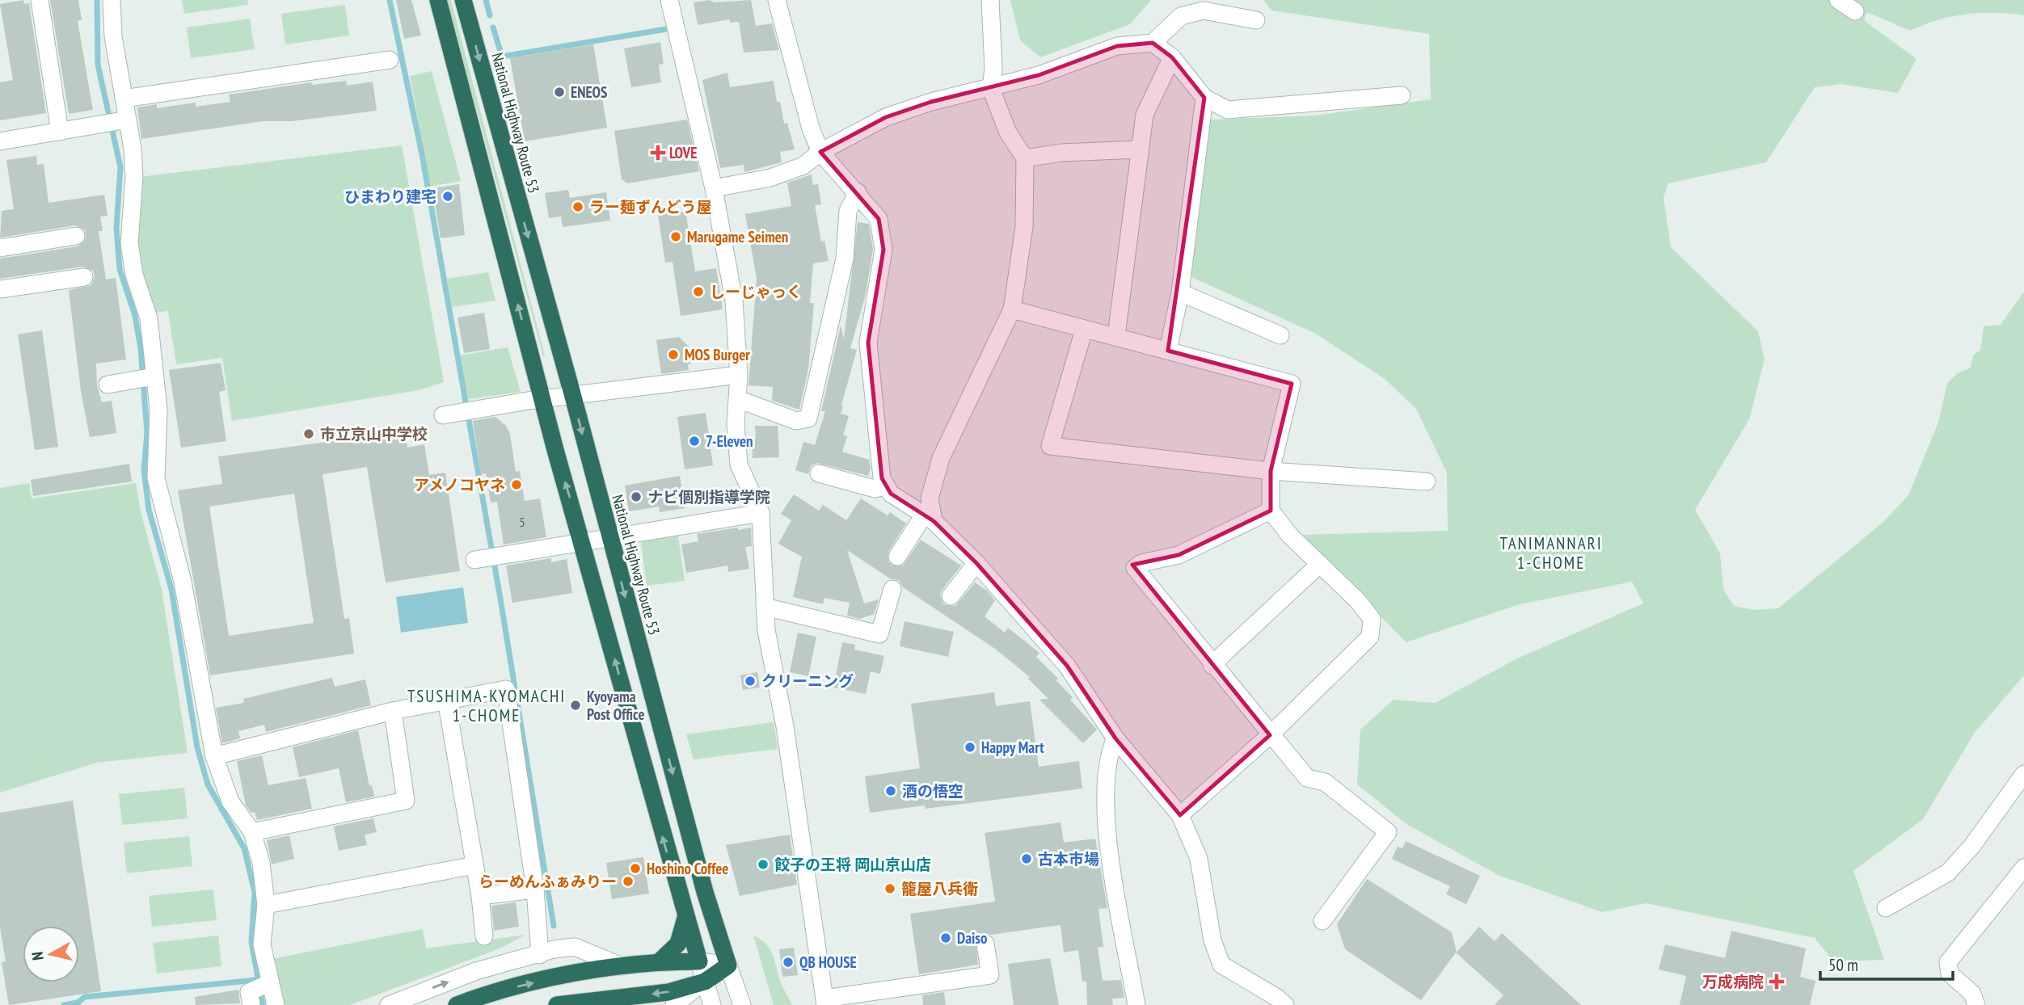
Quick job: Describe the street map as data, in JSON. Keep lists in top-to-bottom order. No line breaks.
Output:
{"streets":{"highway":["National Highway Route 53"]},"districts":["TANIMANNARI 1-CHOME","TSUSHIMA-KYOMACHI 1-CHOME"],"places":{"other":["ENEOS","ひまわり建宅","ラー麺ずんどう屋","Marugame Seimen","しーじゃっく","MOS Burger","市立京山中学校","7-Eleven","アメノコヤネ","ナビ個別指導学院","クリーニング","Kyoyama Post Office","Happy Mart","酒の悟空","古本市場","餃子の王将 岡山京山店","Hoshino Coffee","らーめんふぁみりー","籠屋八兵衛","Daiso","QB HOUSE"],"health":["LOVE","万成病院"]},"house_numbers":["5"],"scale_bar":"50 m","north":"left"}
